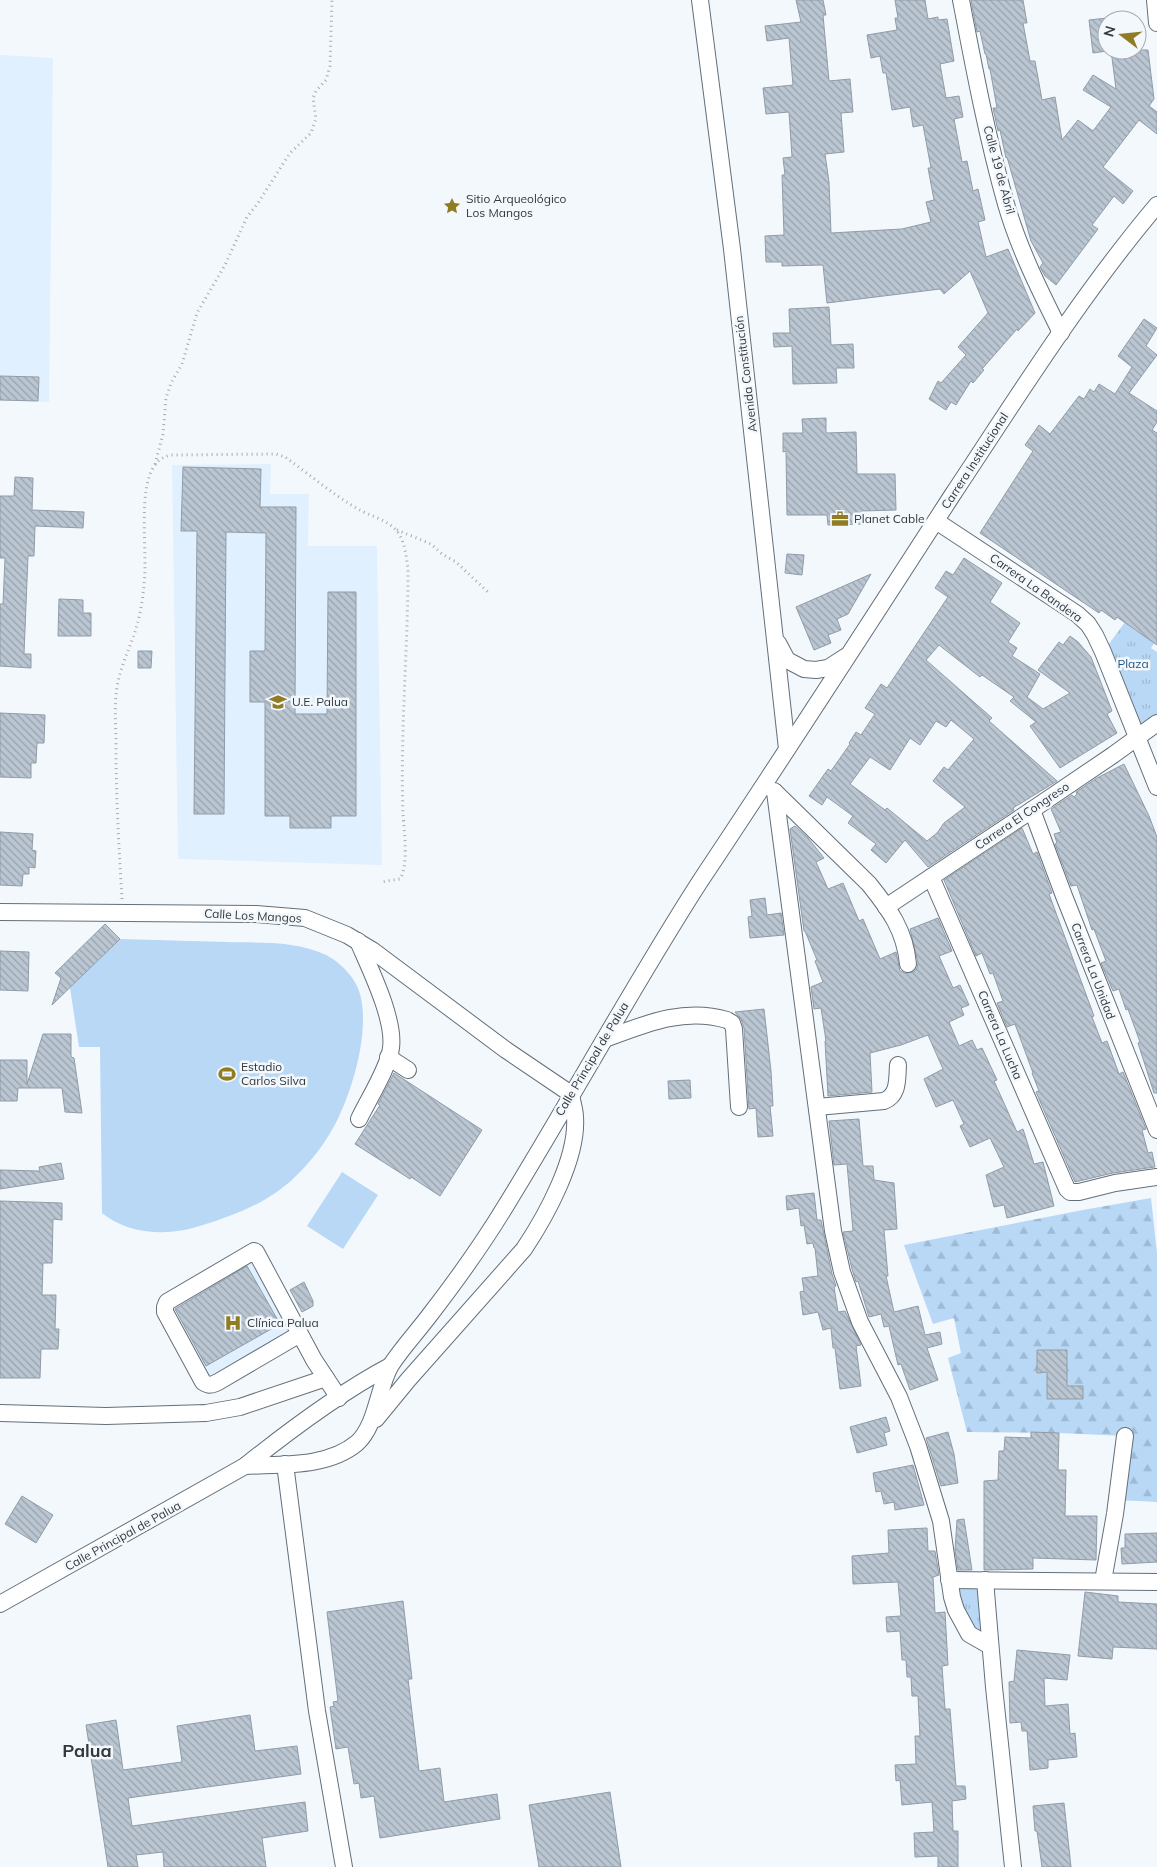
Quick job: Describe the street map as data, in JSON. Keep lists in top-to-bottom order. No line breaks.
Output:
{"streets":{"street":["Calle 19 de Abril","Avenida Constitución","Carrera Institucional","Carrera La Bandera","Carrera El Congreso","Calle Los Mangos","Carrera La Unidad","Carrera La Lucha","Calle Principal de Palua"]},"crossings":[["Calle 19 de Abril","Carrera Institucional"],["Avenida Constitución","Carrera Institucional"],["Avenida Constitución","Calle Principal de Palua"],["Carrera Institucional","Carrera La Bandera"],["Carrera Institucional","Calle Principal de Palua"],["Carrera La Bandera","Carrera El Congreso"],["Carrera El Congreso","Carrera La Unidad"],["Carrera El Congreso","Carrera La Lucha"],["Calle Los Mangos","Calle Principal de Palua"]],"districts":["Palua"],"parks":["Plaza"],"places":{"place":["Sitio Arqueológico Los Mangos"],"office":["Planet Cable"],"school or university":["U.E. Palua"],"sports":["Estadio Carlos Silva"],"hospital":["Clínica Palua"]},"north":"left"}
